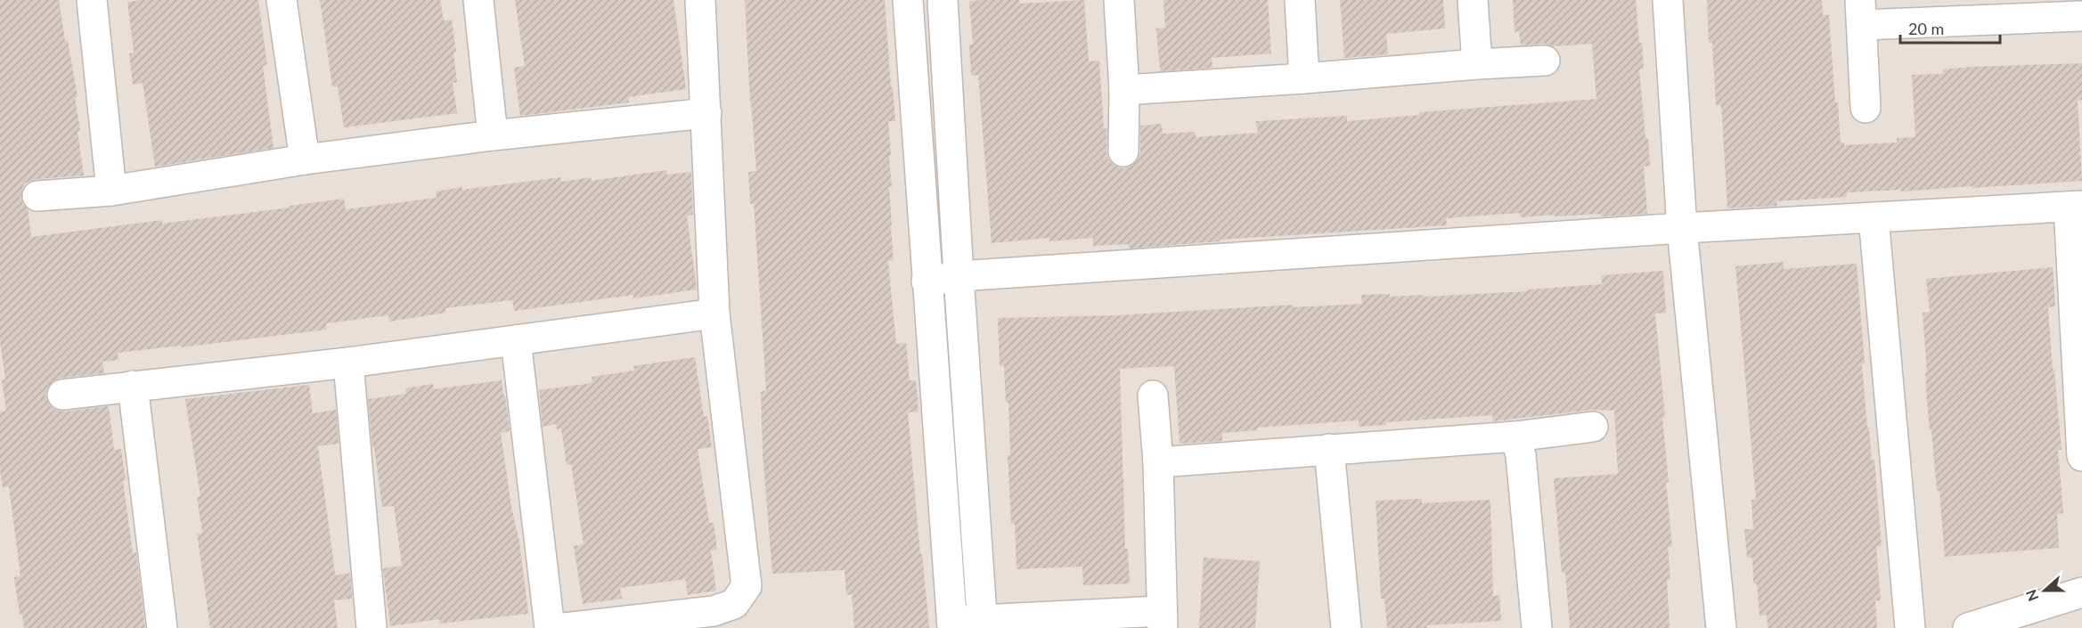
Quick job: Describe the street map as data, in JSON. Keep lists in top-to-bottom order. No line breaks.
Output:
{"scale_bar":"20 m","north":"left"}
